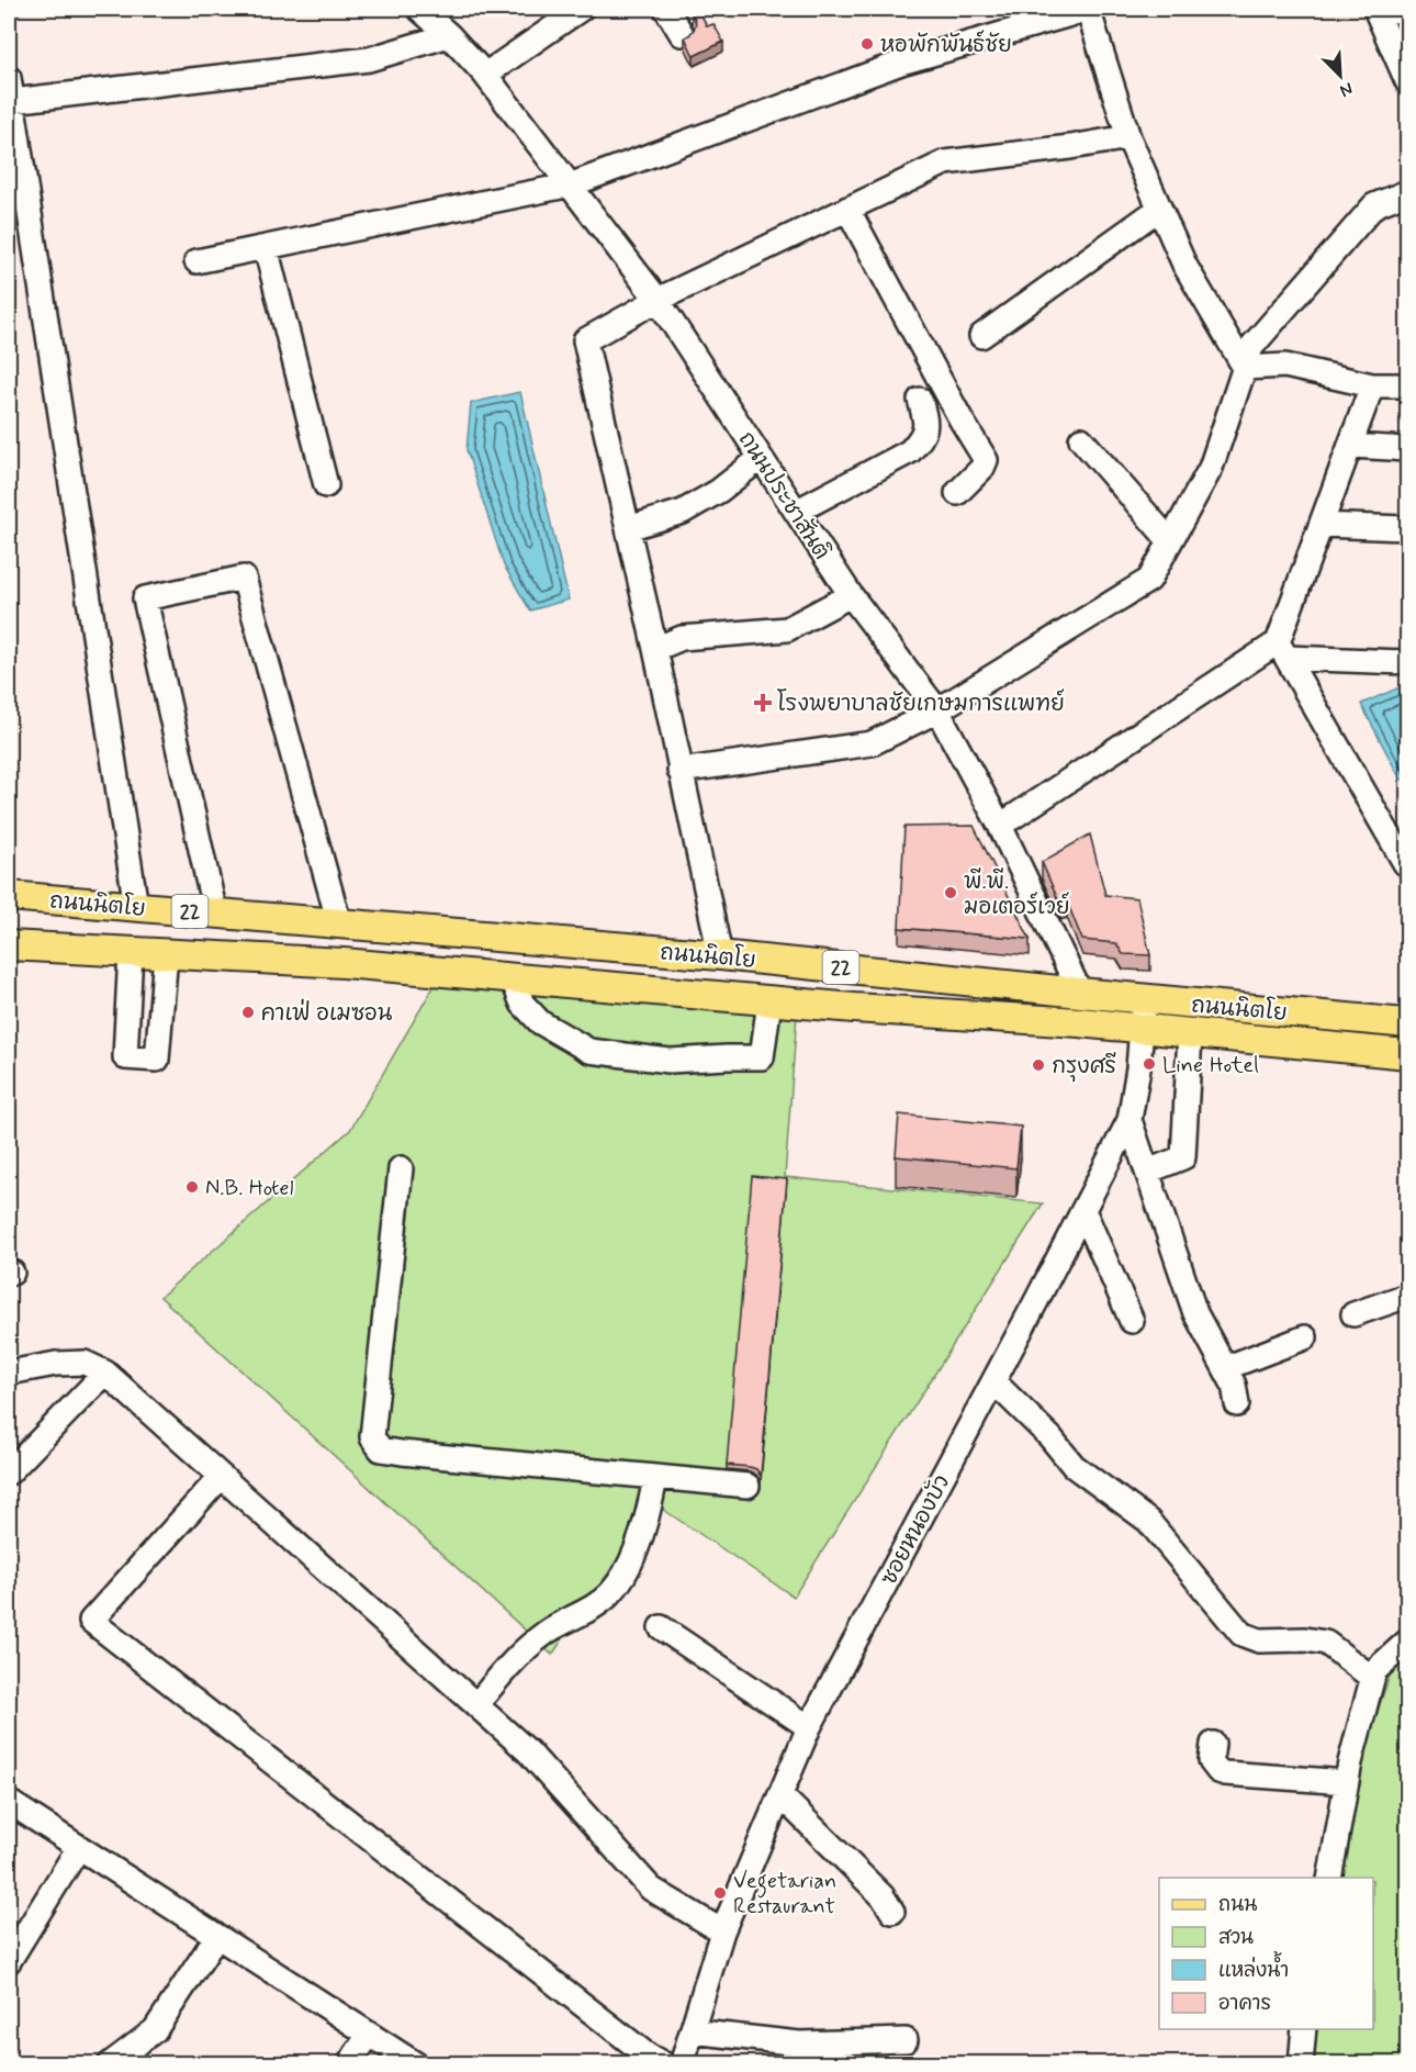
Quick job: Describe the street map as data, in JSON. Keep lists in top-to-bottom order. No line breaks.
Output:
{"streets":{"main road":["ถนนประชาสันติ","ถนนนิตโย","22"],"street":["ซอยหนองบัว"]},"crossings":[["ถนนประชาสันติ","ถนนนิตโย"],["ถนนนิตโย","ซอยหนองบัว"]],"places":{"other":["หอพักพันธ์ชัย","พี.พี. มอเตอร์เวย์","คาเฟ่ อเมซอน","Line Hotel","กรุงศรี","N.B. Hotel","Vegetarian Restaurant"],"health":["โรงพยาบาลชัยเกษมการแพทย์"]},"legend":["ถนน","สวน","แหล่งน้ำ","อาคาร"],"north":"bottom right"}
